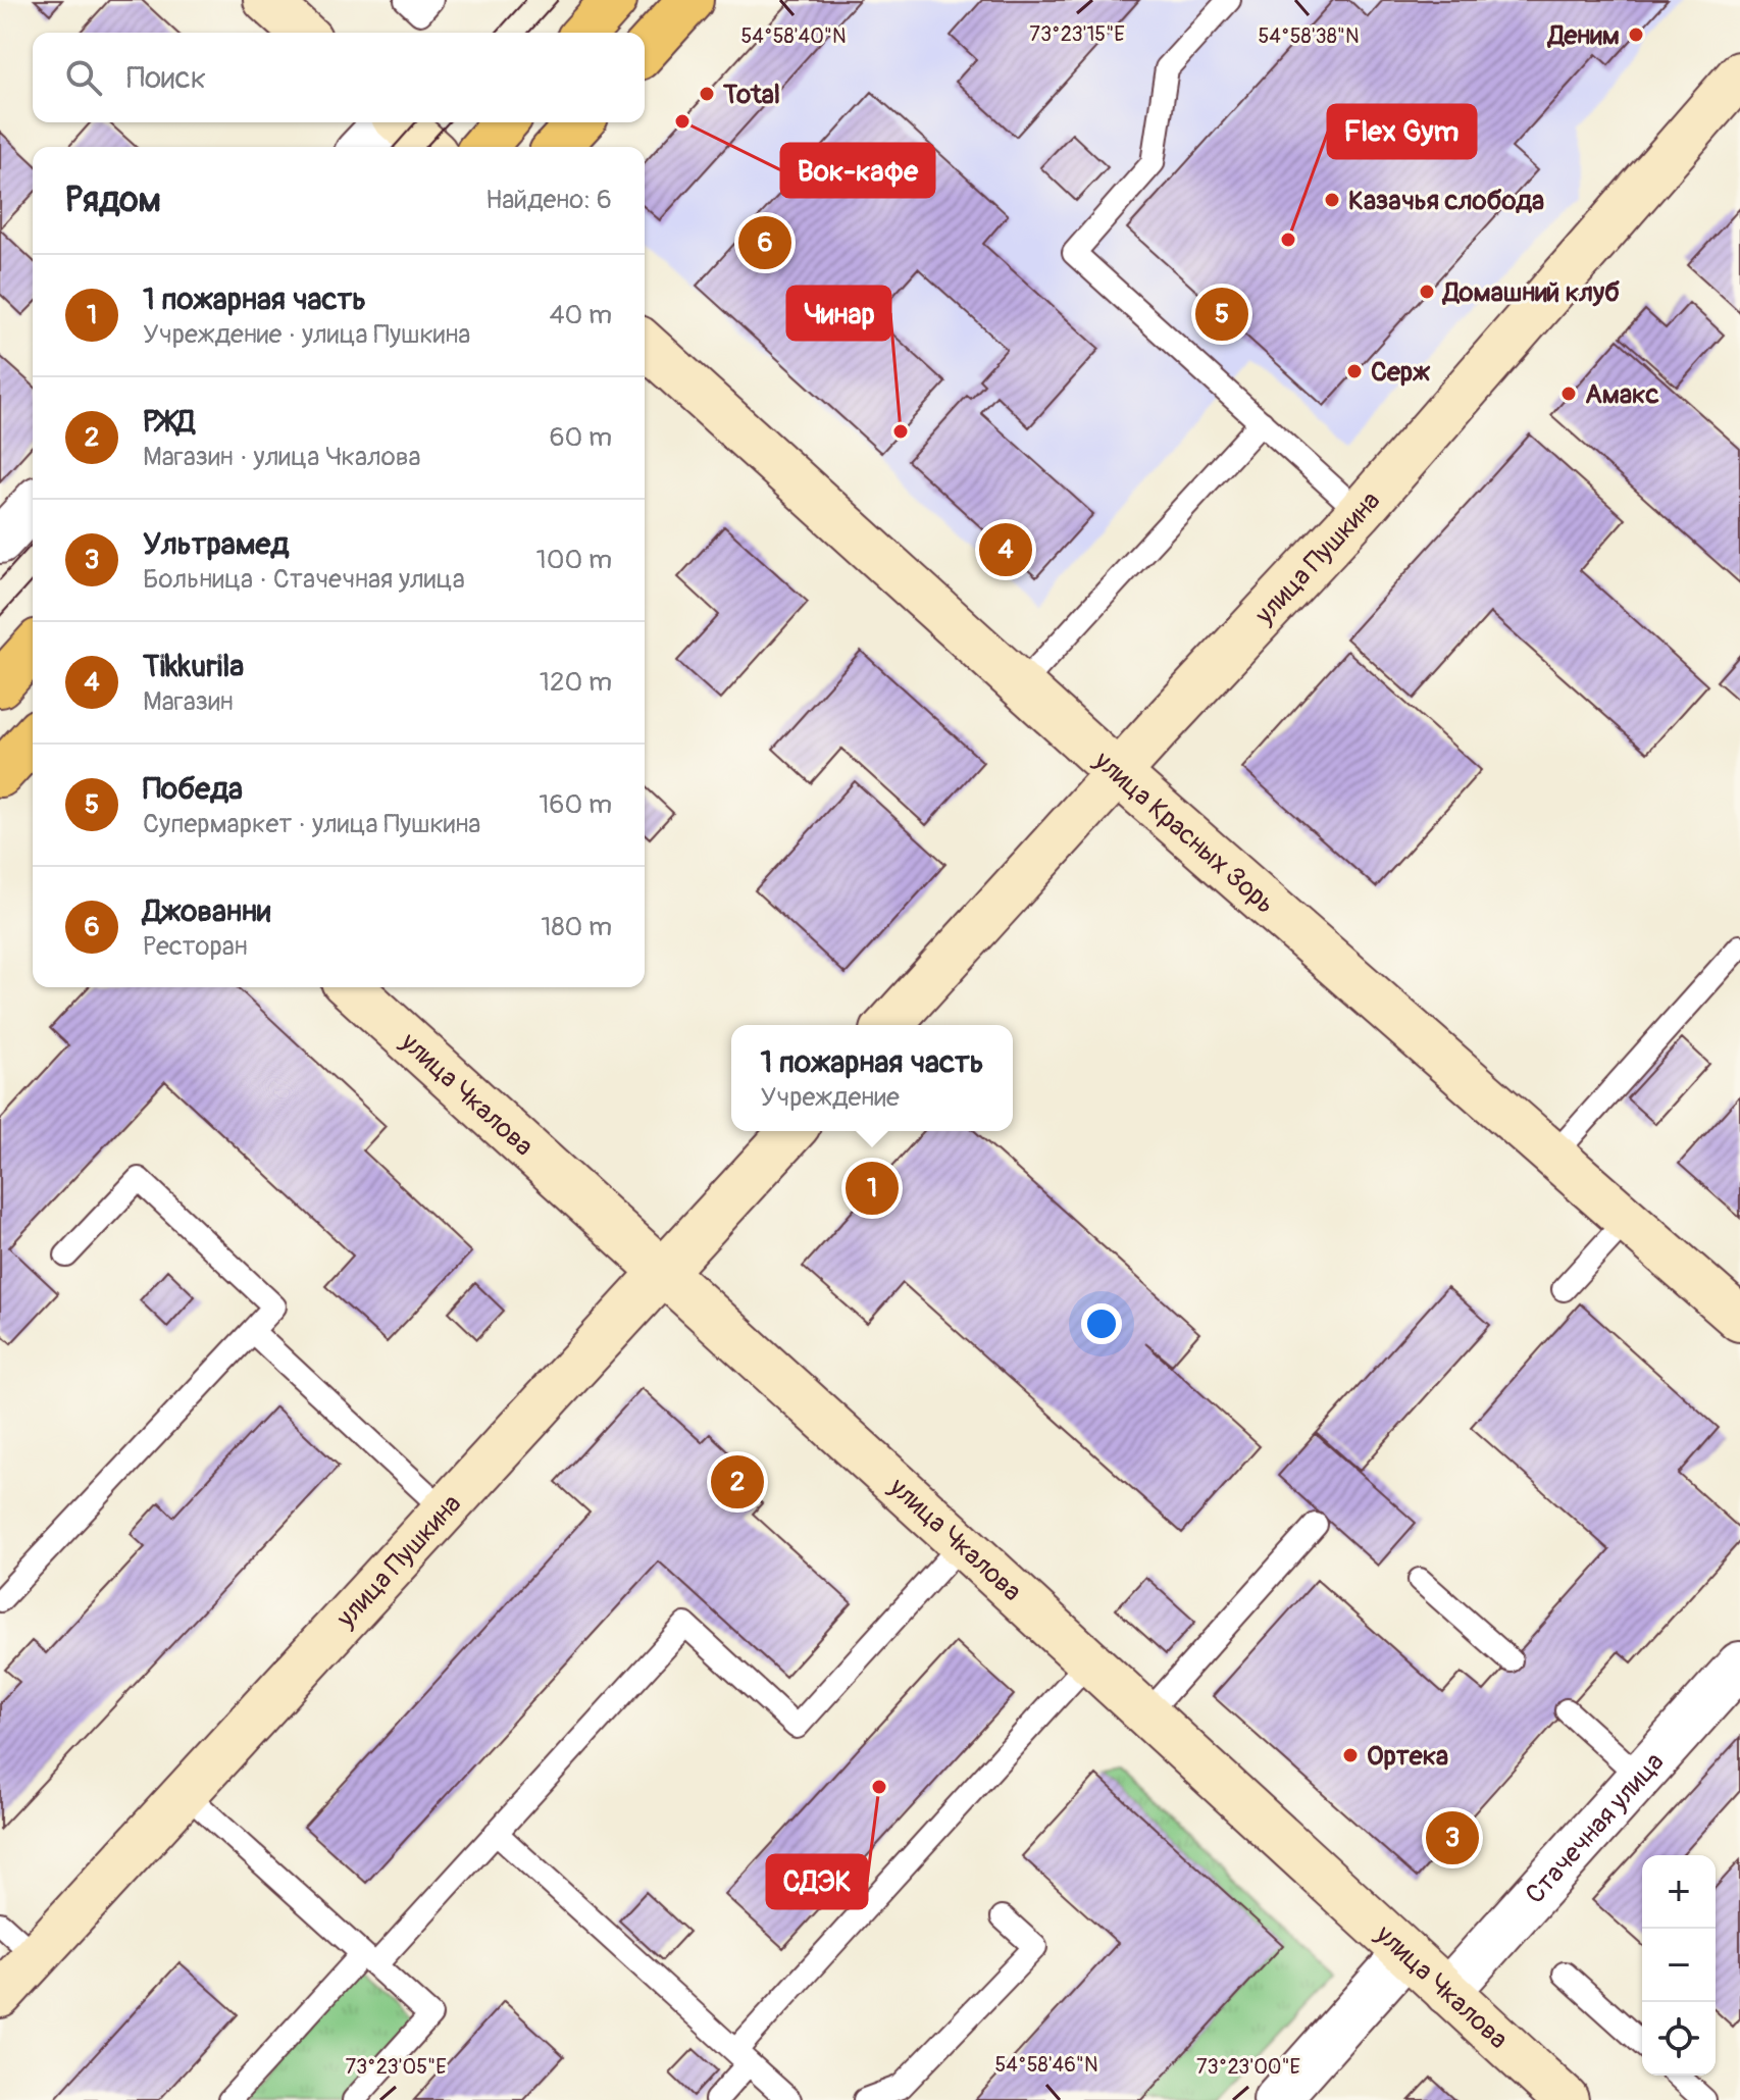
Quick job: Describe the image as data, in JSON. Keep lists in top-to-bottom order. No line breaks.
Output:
{"streets":{"street":["улица Пушкина","улица Красных Зорь","улица Чкалова","Стачечная улица"]},"crossings":[["улица Пушкина","улица Красных Зорь"],["улица Пушкина","улица Чкалова"],["улица Чкалова","Стачечная улица"]],"places":["Деним","Total","Вок-кафе","Казачья слобода","Flex Gym","Домашний клуб","Серж","Амакс","Чинар","Ортека","СДЭК"],"page":{"search":"Поиск","heading":["Рядом","Найдено: 6"],"pins":["6","5","4","1","2","3"],"list":[{"mark":"1","name":"1 пожарная часть","note":"Учреждение · улица Пушкина","value":"40 m"},{"mark":"2","name":"РЖД","note":"Магазин · улица Чкалова","value":"60 m"},{"mark":"3","name":"Ультрамед","note":"Больница · Стачечная улица","value":"100 m"},{"mark":"4","name":"Tikkurila","note":"Магазин","value":"120 m"},{"mark":"5","name":"Победа","note":"Супермаркет · улица Пушкина","value":"160 m"},{"mark":"6","name":"Джованни","note":"Ресторан","value":"180 m"}],"popup":["1 пожарная часть","Учреждение"],"map_buttons":["+","−"]},"coordinates":["73°23'15\"E","54°58'40\"N","54°58'38\"N","54°58'46\"N","73°23'05\"E","73°23'00\"E"]}
